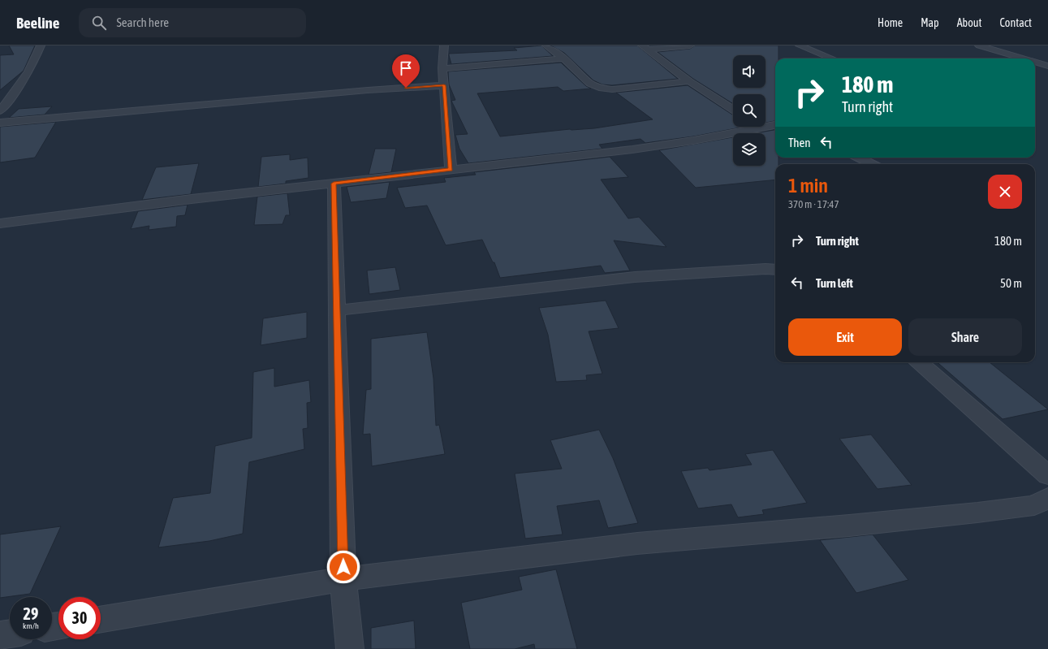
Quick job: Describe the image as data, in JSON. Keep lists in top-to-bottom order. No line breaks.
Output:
{"page":{"header":"Beeline","search":"Search here","nav":["Home","Map","About","Contact"],"turn":["180 m","Turn right"],"then":"Then","heading":["1 min","370 m · 17:47"],"list":[{"name":"Turn right","value":"180 m"},{"name":"Turn left","value":"50 m"}],"buttons":["Exit","Share"],"speed":"29 km/h","limit":"30"}}
